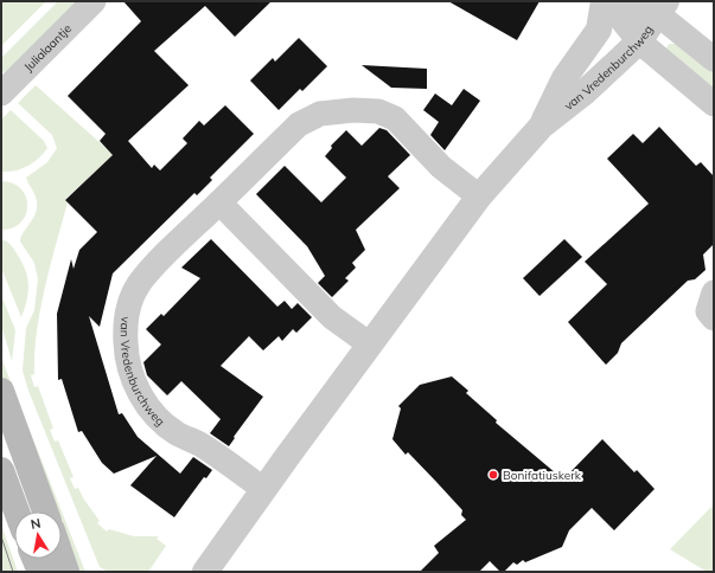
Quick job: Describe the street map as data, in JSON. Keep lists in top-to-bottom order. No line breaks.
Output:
{"streets":{"street":["Julialaantje","van Vredenburchweg"]},"places":["Bonifatiuskerk"],"north":"top"}
